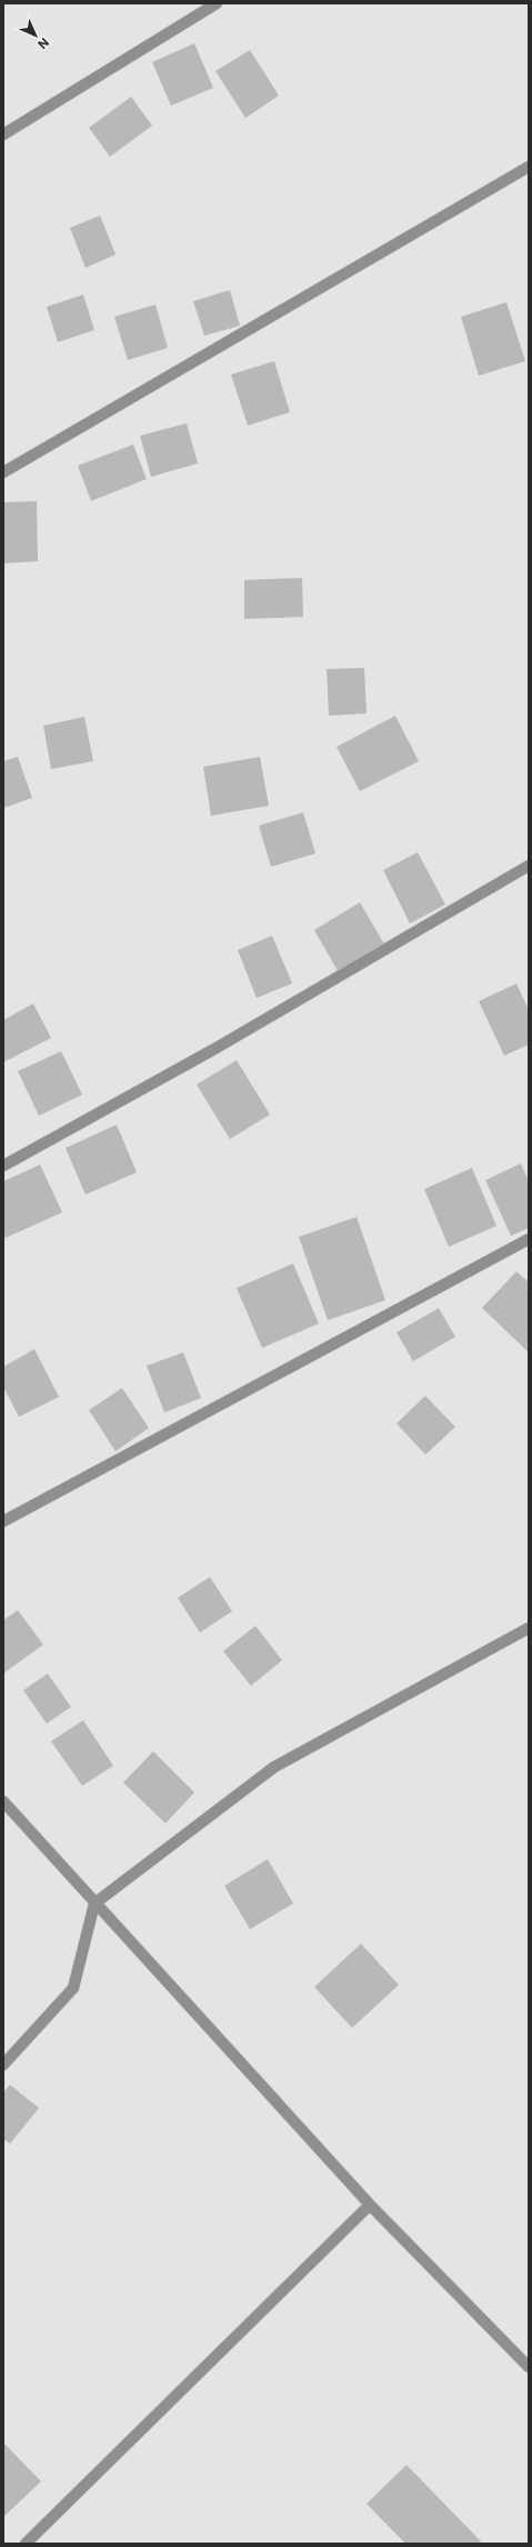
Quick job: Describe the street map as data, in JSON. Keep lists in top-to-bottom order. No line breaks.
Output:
{"north":"bottom right"}
